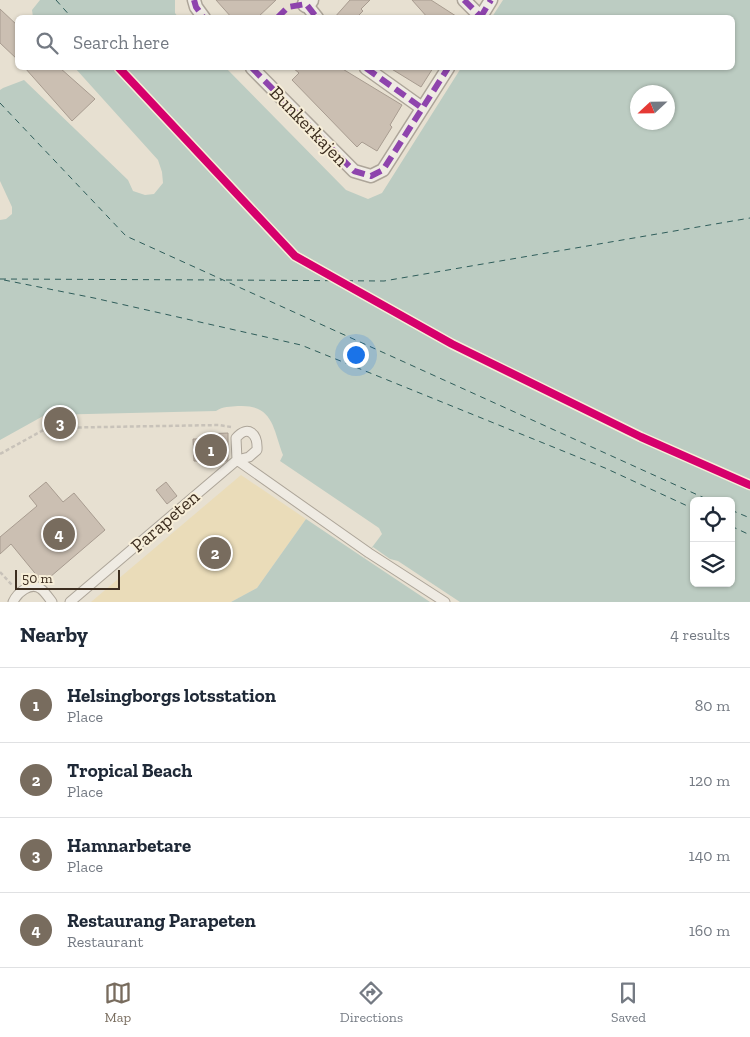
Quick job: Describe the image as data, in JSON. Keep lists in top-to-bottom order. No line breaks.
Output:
{"streets":{"street":["Bunkerkajen"],"lane":["Parapeten"]},"scale_bar":"50 m","north":"left","page":{"search":"Search here","pins":["3","1","4","2"],"scale":"50 m","heading":["Nearby","4 results"],"list":[{"mark":"1","name":"Helsingborgs lotsstation","note":"Place","value":"80 m"},{"mark":"2","name":"Tropical Beach","note":"Place","value":"120 m"},{"mark":"3","name":"Hamnarbetare","note":"Place","value":"140 m"},{"mark":"4","name":"Restaurang Parapeten","note":"Restaurant","value":"160 m"}],"nav":["Map","Directions","Saved"]}}
